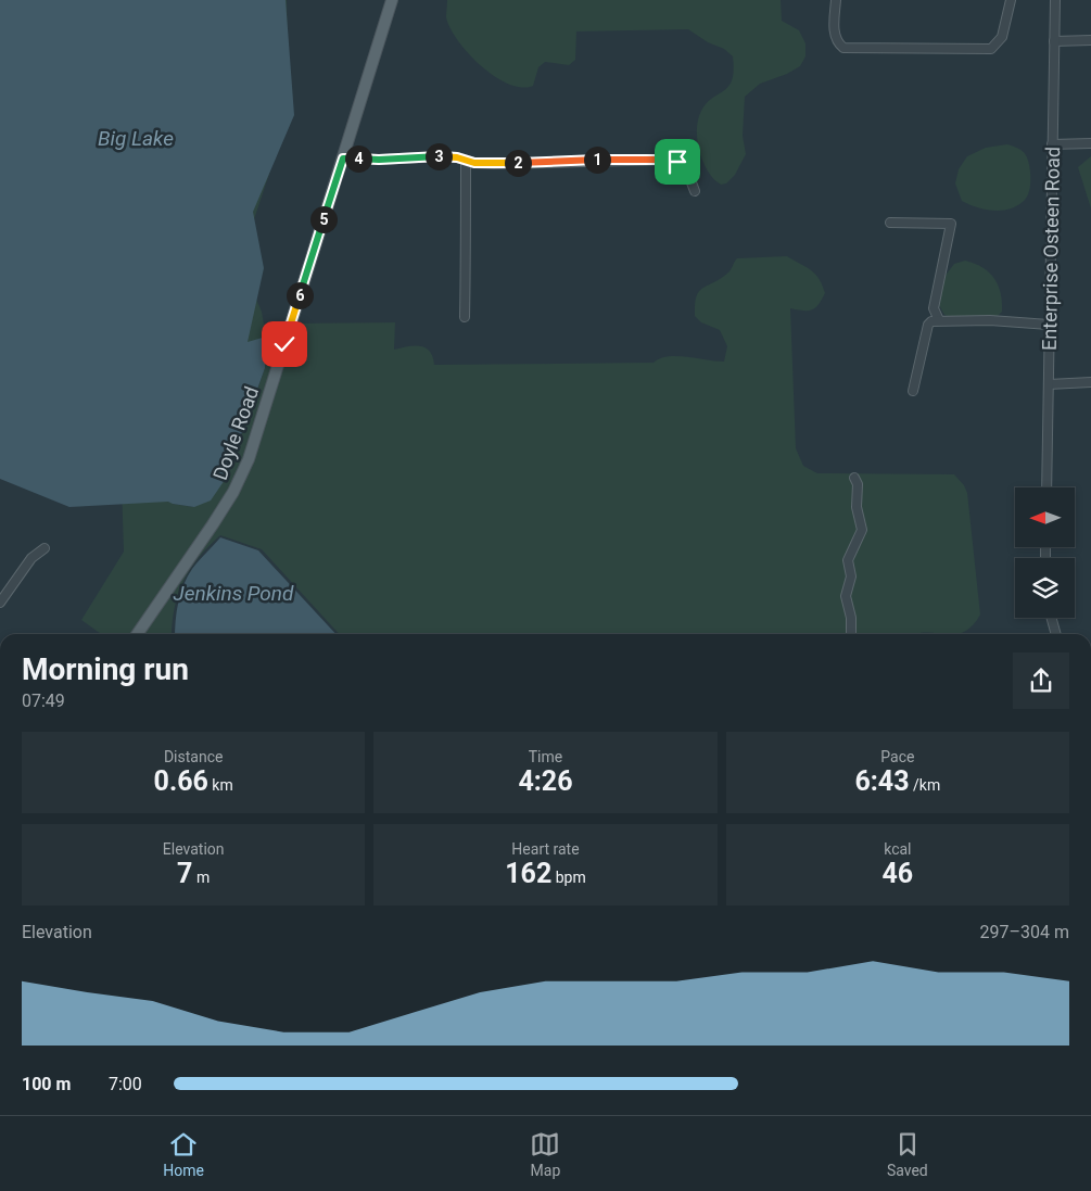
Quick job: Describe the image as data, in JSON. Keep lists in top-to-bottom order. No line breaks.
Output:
{"streets":{"main road":["Doyle Road"],"street":["Enterprise Osteen Road"]},"water":["Big Lake","Jenkins Pond"],"north":"left","page":{"pins":["3","4","1","2","5","6"],"heading":["Morning run","07:49"],"stats":[["Distance","0.66 km"],["Time","4:26"],["Pace","6:43 /km"],["Elevation","7 m"],["Heart rate","162 bpm"],["kcal","46"]],"chart":["Elevation","297–304 m"],"list":[{"name":"100 m","note":"7:00"}],"tabs":["Home","Map","Saved"]}}
